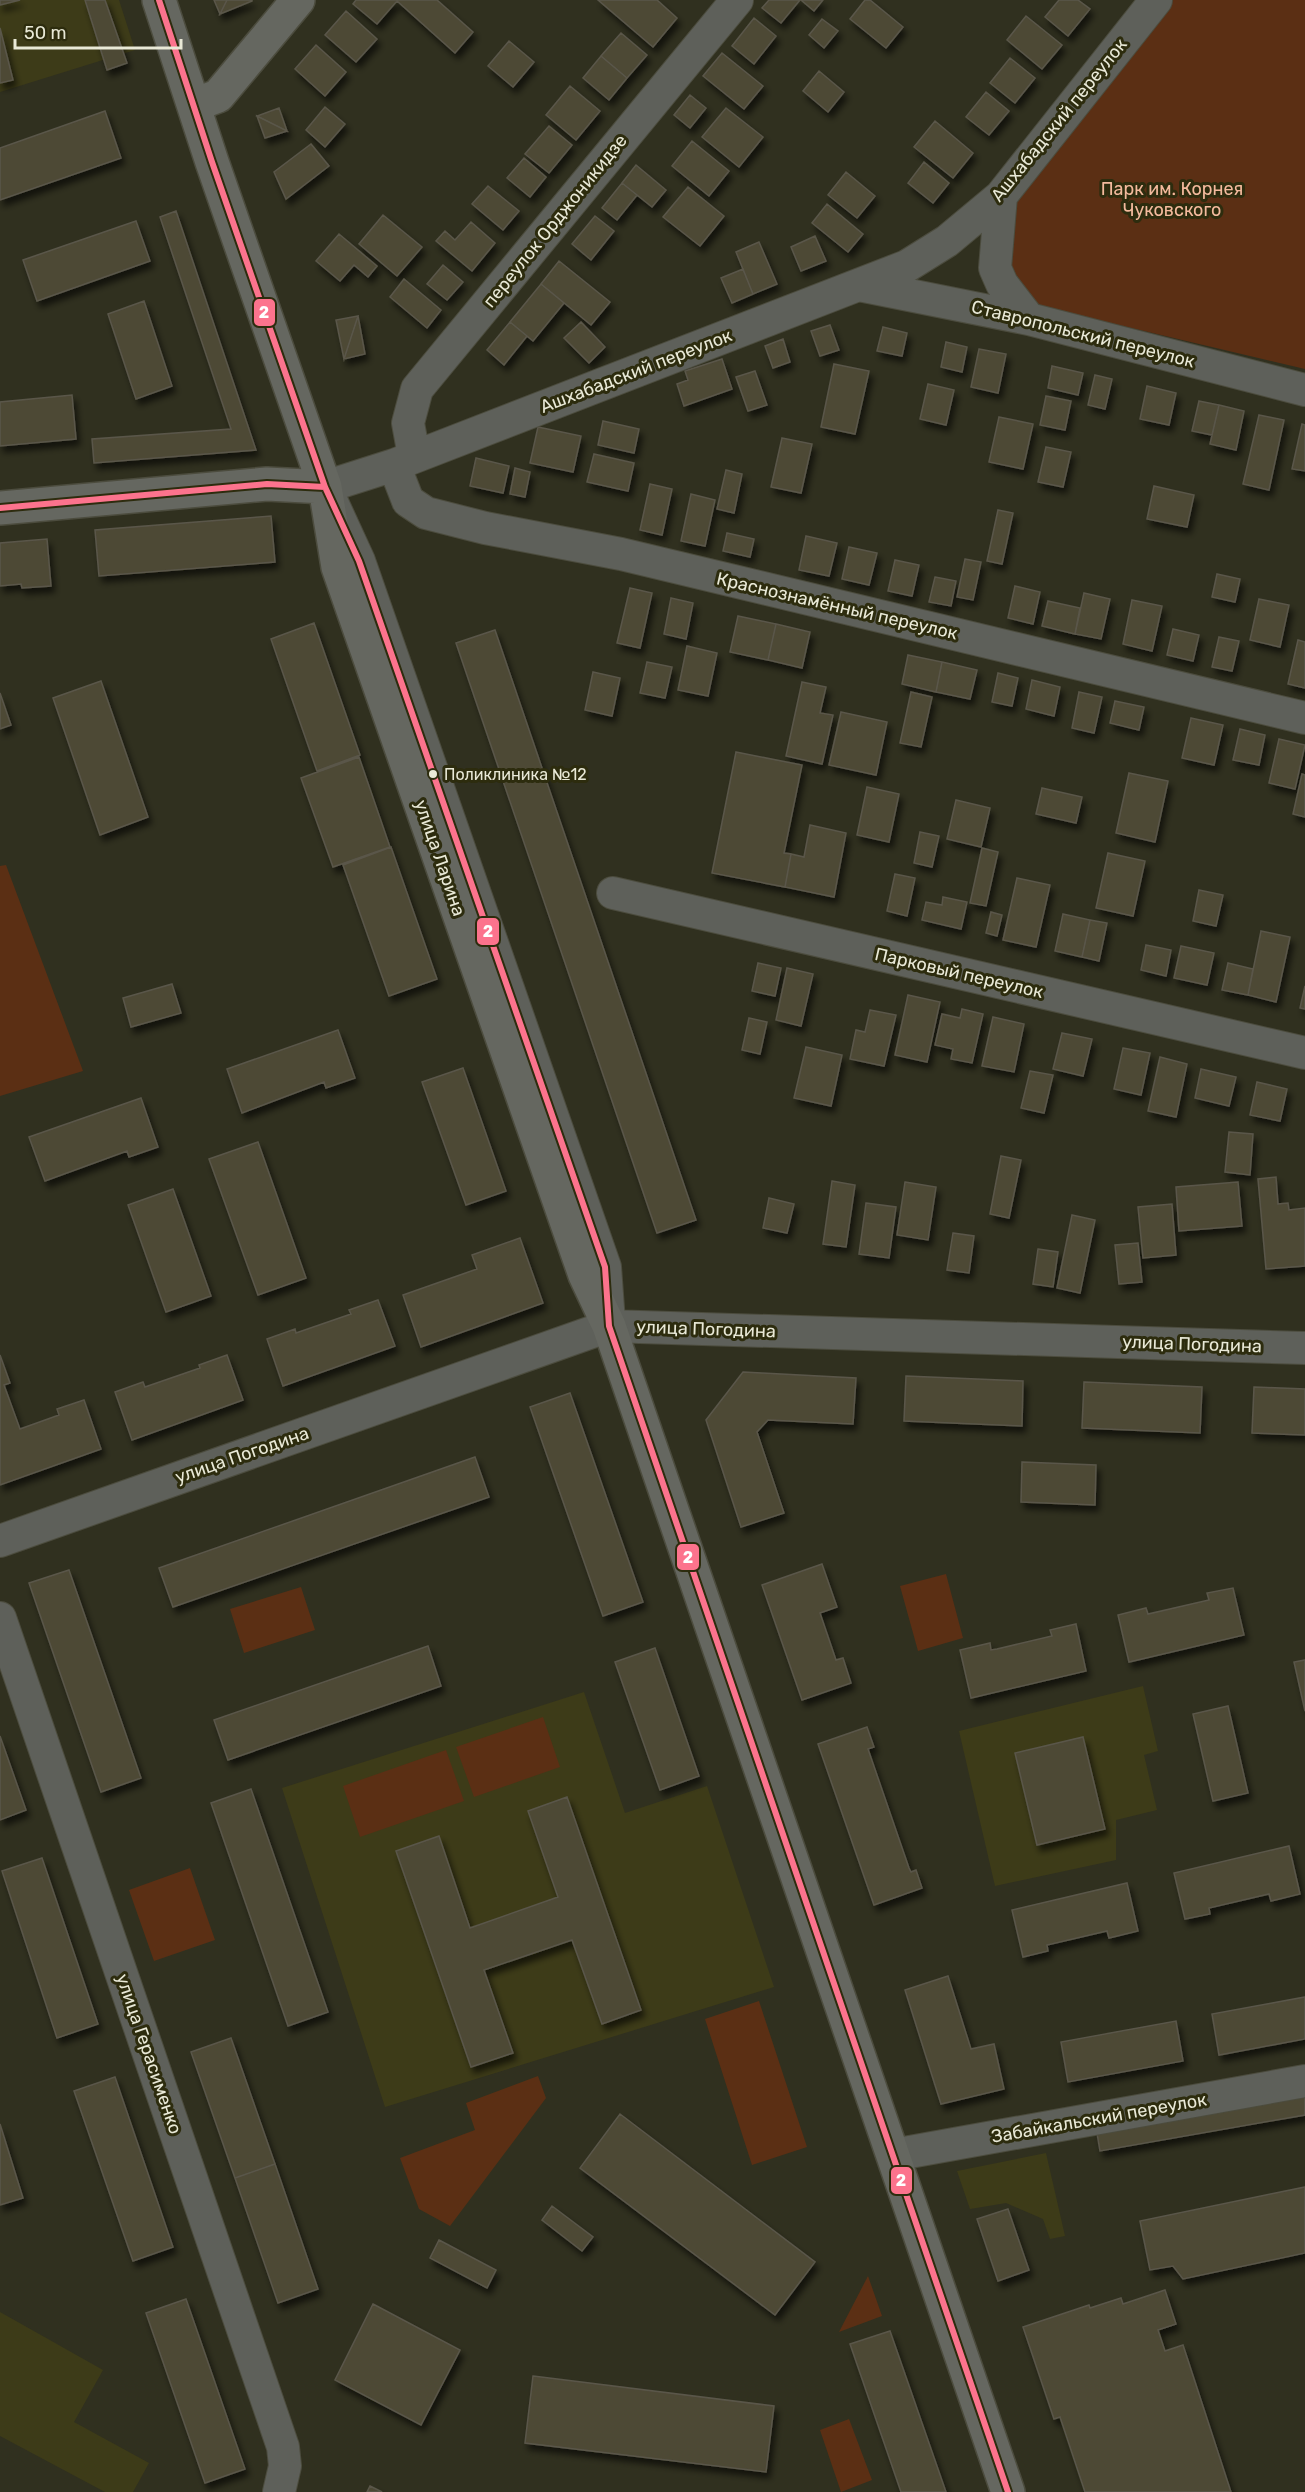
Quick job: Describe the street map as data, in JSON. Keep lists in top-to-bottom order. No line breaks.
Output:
{"streets":{"main road":["Ашхабадский переулок","улица Ларина"],"street":["переулок Орджоникидзе","Ставропольский переулок","Краснознамённый переулок","Парковый переулок","улица Погодина","улица Герасименко","Забайкальский переулок"]},"crossings":[["Ашхабадский переулок","переулок Орджоникидзе"],["Ашхабадский переулок","Ставропольский переулок"],["Ашхабадский переулок","Краснознамённый переулок"],["Ашхабадский переулок","улица Ларина"],["переулок Орджоникидзе","Краснознамённый переулок"],["улица Ларина","улица Погодина"],["улица Ларина","Забайкальский переулок"]],"parks":["Парк им. Корнея Чуковского"],"places":["Поликлиника №12"],"lines":["transit line 2"],"scale_bar":"50 m"}
